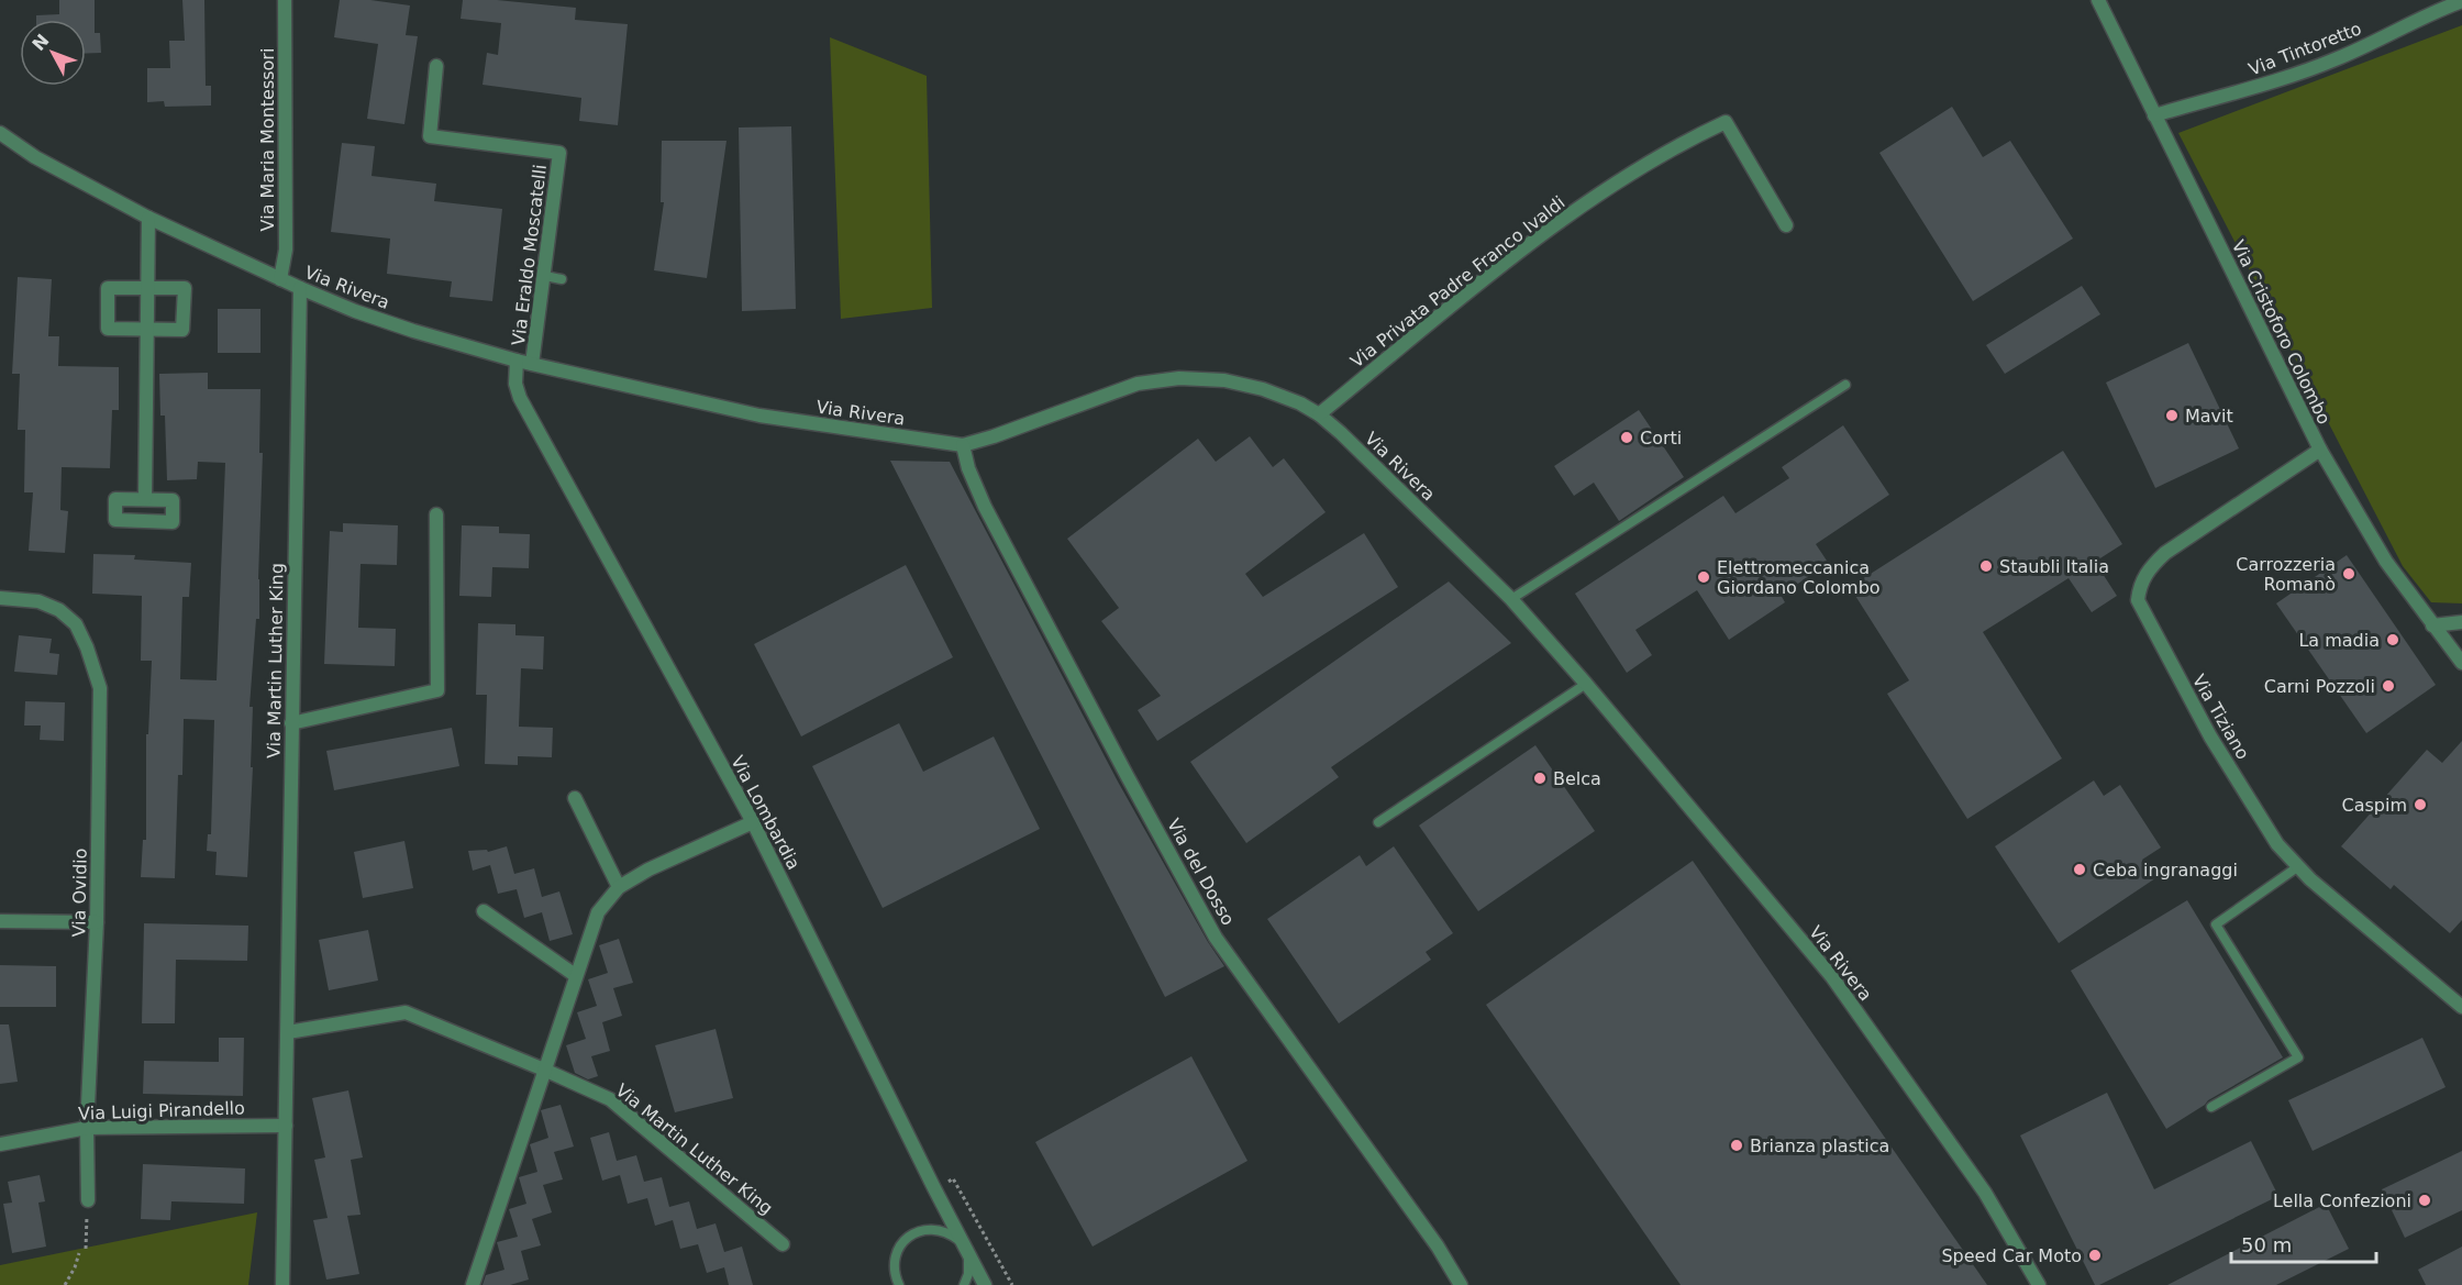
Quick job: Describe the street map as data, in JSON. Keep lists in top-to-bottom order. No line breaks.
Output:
{"streets":{"street":["Via Tintoretto","Via Maria Montessori","Via Eraldo Moscatelli","Via Privata Padre Franco Ivaldi","Via Rivera","Via Cristoforo Colombo","Via Martin Luther King","Via Tiziano","Via Lombardia","Via del Dosso","Via Ovidio","Via Luigi Pirandello"]},"crossings":[["Via Tintoretto","Via Cristoforo Colombo"],["Via Maria Montessori","Via Rivera"],["Via Eraldo Moscatelli","Via Rivera"],["Via Privata Padre Franco Ivaldi","Via Rivera"],["Via Rivera","Via Martin Luther King"],["Via Rivera","Via Lombardia"],["Via Rivera","Via del Dosso"],["Via Cristoforo Colombo","Via Tiziano"],["Via Martin Luther King","Via Luigi Pirandello"],["Via Ovidio","Via Luigi Pirandello"]],"places":["Mavit","Corti","Staubli Italia","Carrozzeria Romanò","Elettromeccanica Giordano Colombo","La madia","Carni Pozzoli","Belca","Caspim","Ceba ingranaggi","Brianza plastica","Lella Confezioni","Speed Car Moto"],"scale_bar":"50 m","north":"top left"}
